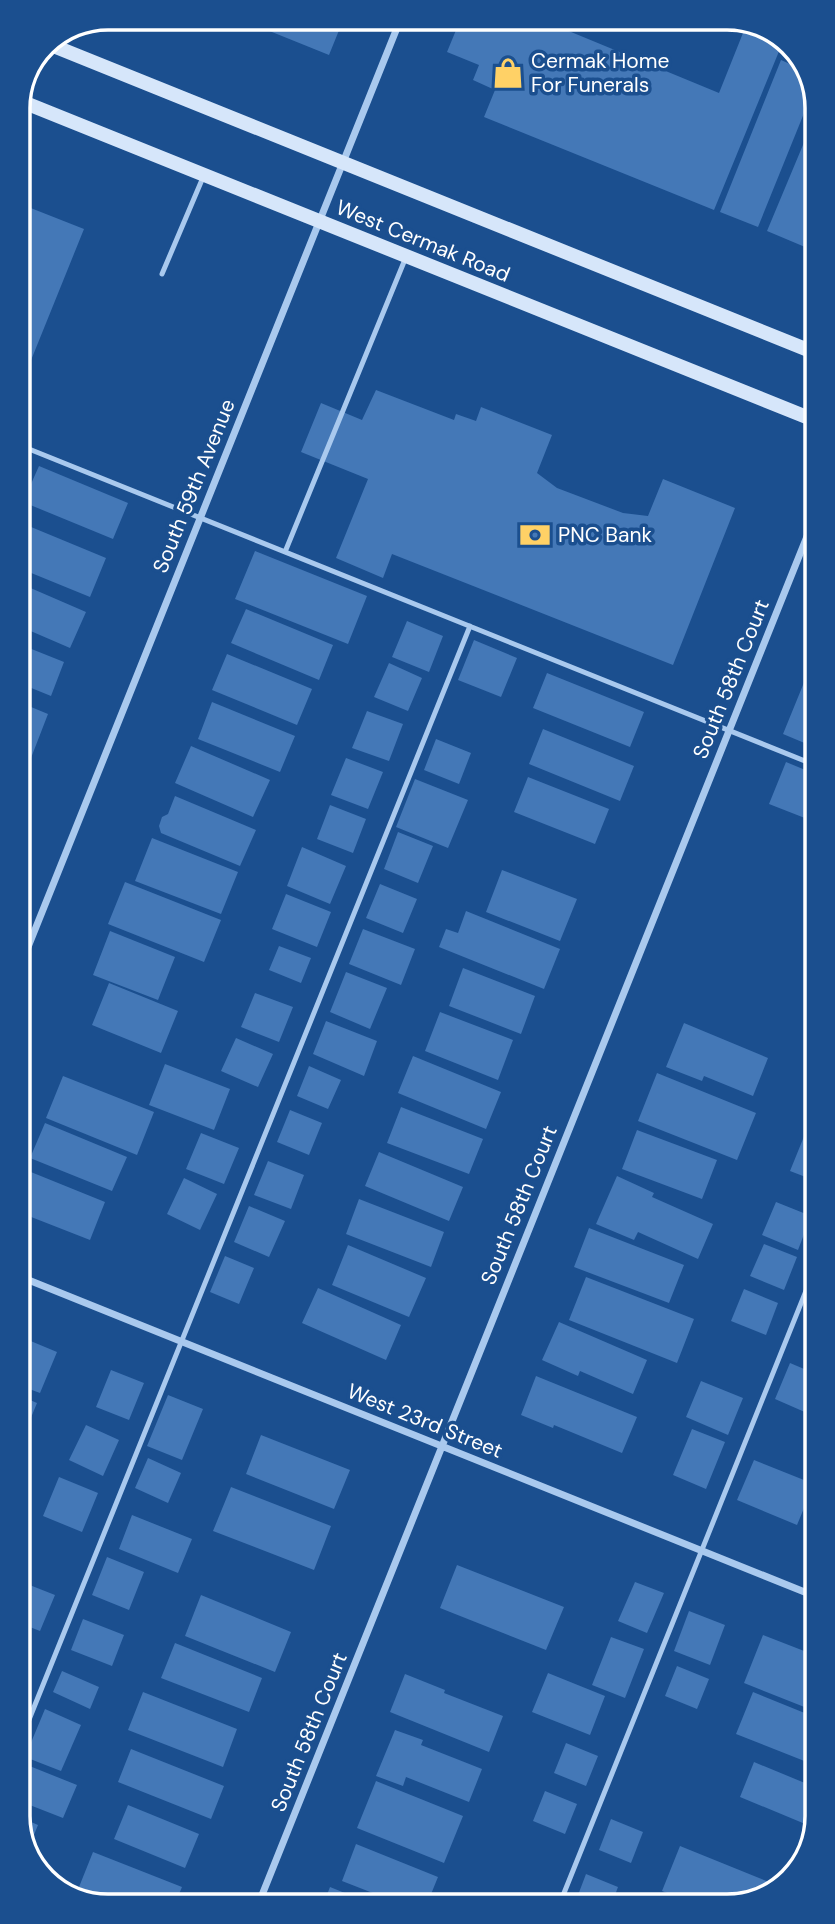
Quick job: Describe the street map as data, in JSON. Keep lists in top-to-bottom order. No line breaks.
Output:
{"streets":{"main road":["West Cermak Road"],"street":["South 59th Avenue","South 58th Court","West 23rd Street"]},"crossings":[["West Cermak Road","South 59th Avenue"],["South 58th Court","West 23rd Street"]],"places":{"shop":["Cermak Home For Funerals"],"bank":["PNC Bank"]}}
